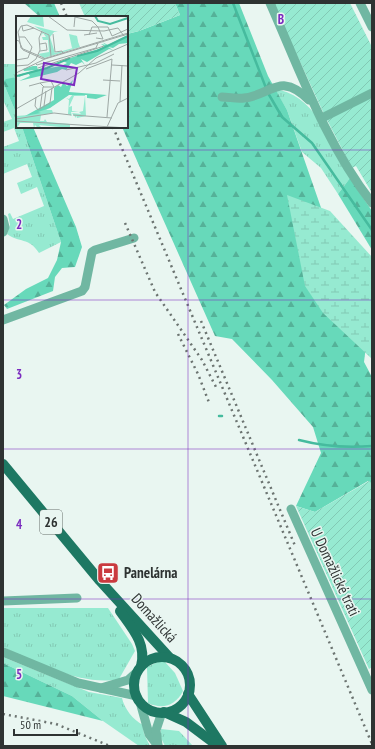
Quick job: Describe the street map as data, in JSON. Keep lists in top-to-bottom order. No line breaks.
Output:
{"streets":{"main road":["26","Domažlická"],"street":["U Domažlické trati"]},"places":{"bus stop":["Panelárna"]},"scale_bar":"50 m","grid":{"columns":["B"],"rows":["2","3","4","5"]}}
